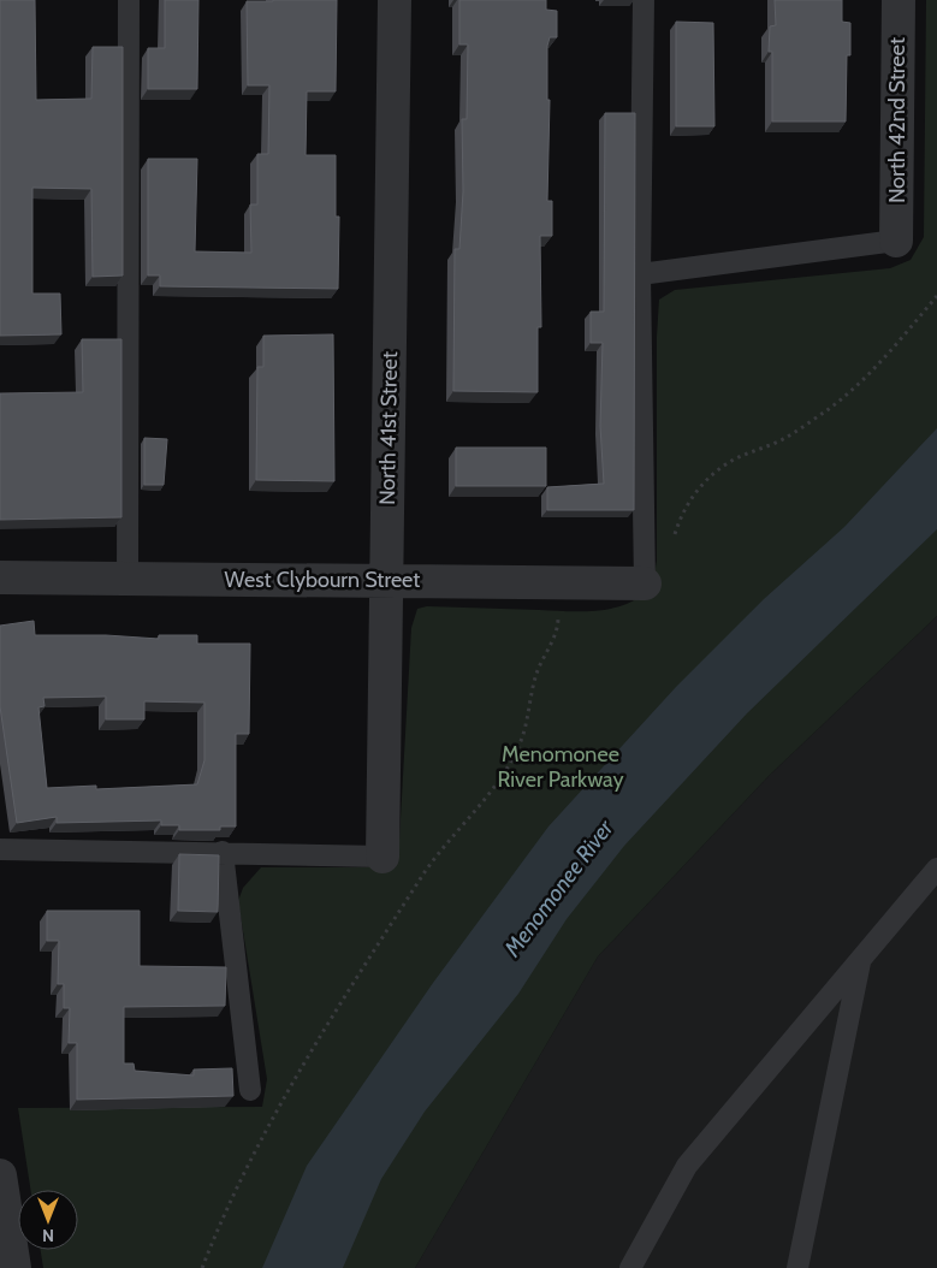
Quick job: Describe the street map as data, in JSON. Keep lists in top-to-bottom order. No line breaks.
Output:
{"streets":{"street":["North 42nd Street","North 41st Street","West Clybourn Street"]},"crossings":[["North 41st Street","West Clybourn Street"]],"water":["Menomonee River"],"parks":["Menomonee River Parkway"],"north":"bottom"}
